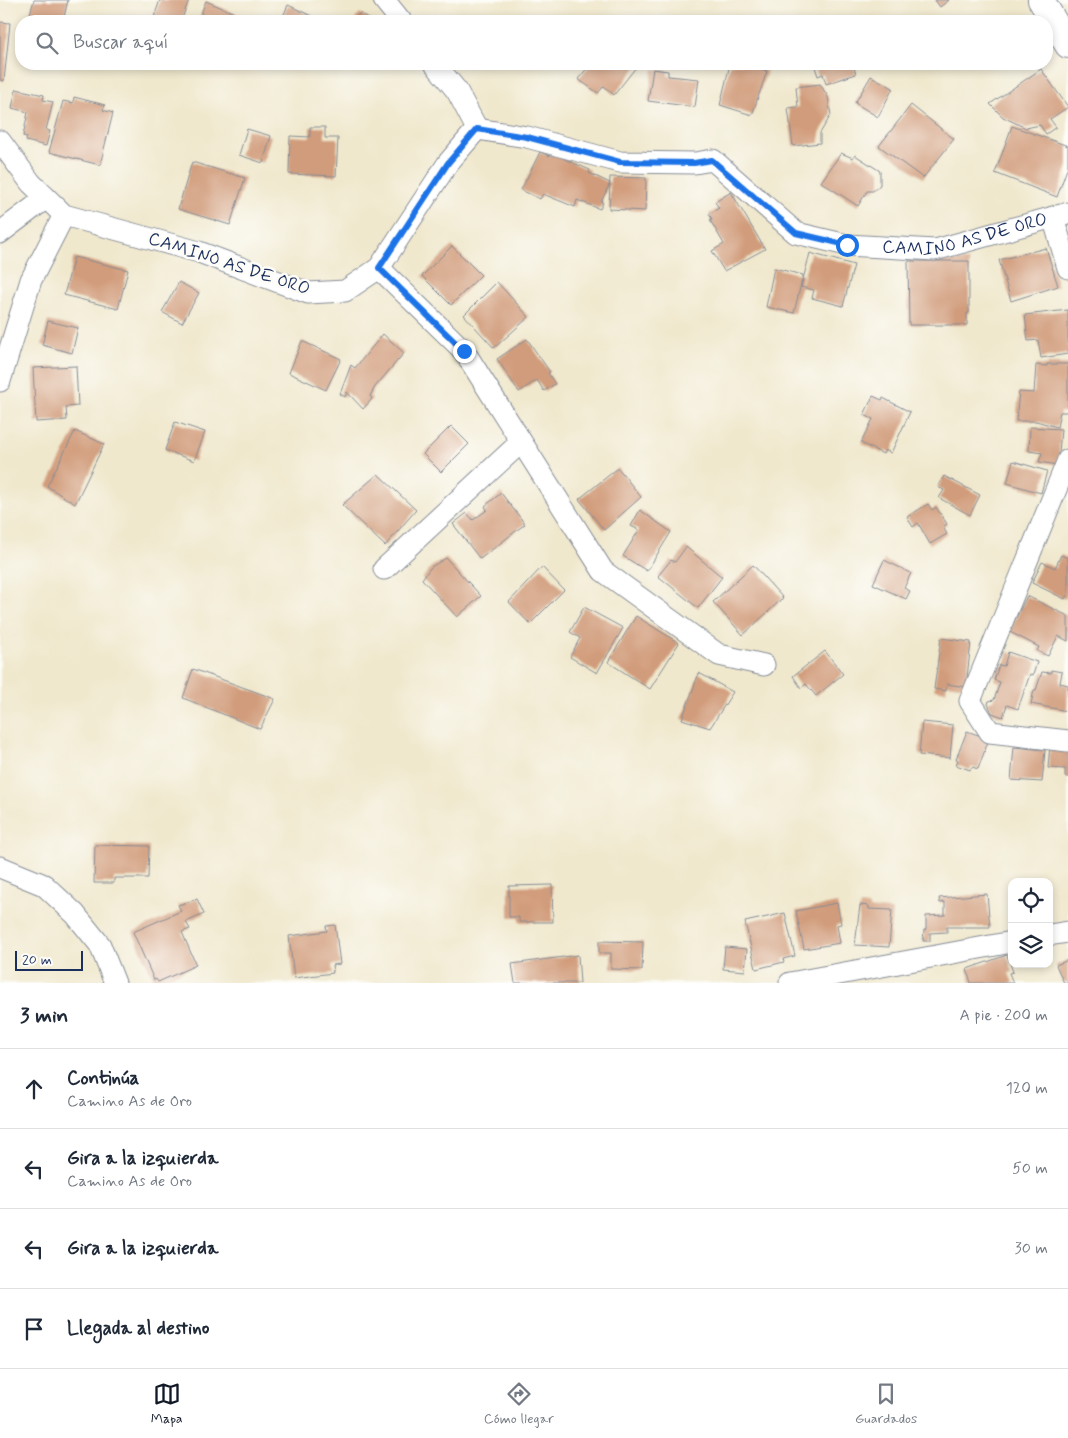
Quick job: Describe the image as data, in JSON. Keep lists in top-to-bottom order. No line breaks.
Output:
{"streets":{"street":["CAMINO AS DE ORO"]},"scale_bar":"20 m","page":{"search":"Buscar aquí","scale":"20 m","heading":["3 min","A pie · 200 m"],"list":[["Continúa","Camino As de Oro","120 m"],["Gira a la izquierda","Camino As de Oro","50 m"],["Gira a la izquierda","30 m"],"Llegada al destino"],"nav":["Mapa","Cómo llegar","Guardados"]}}
